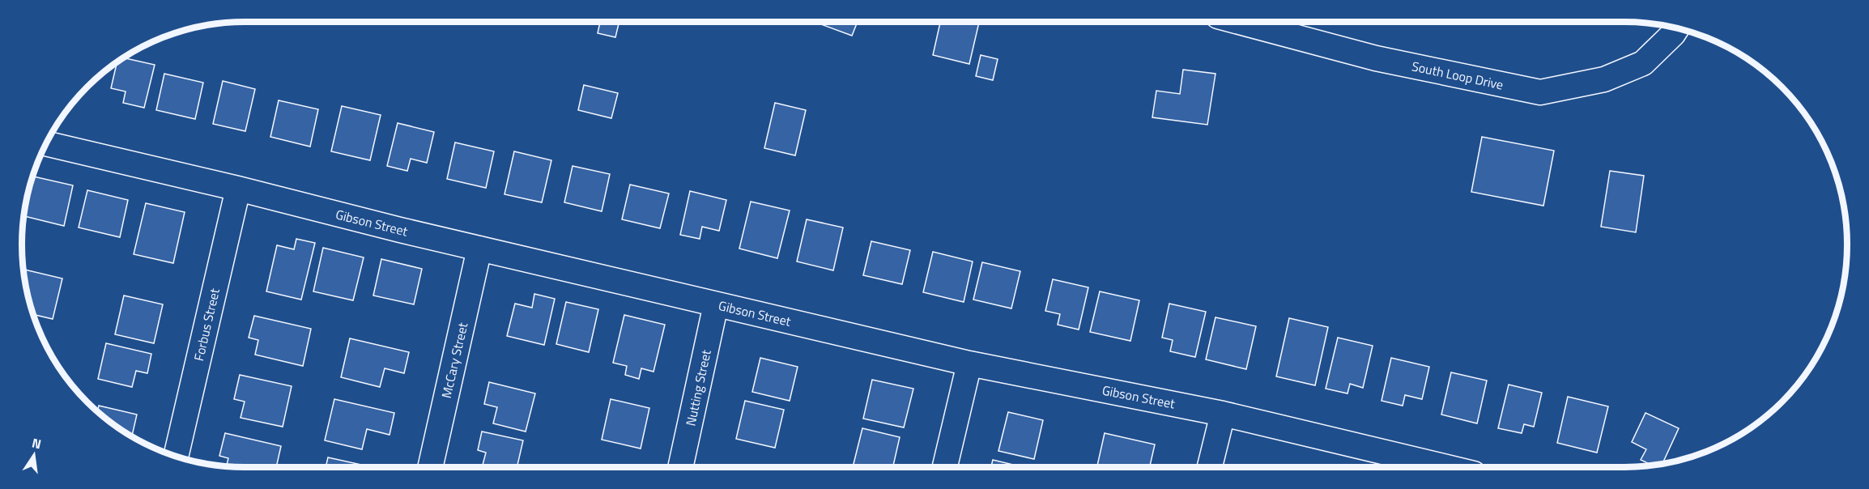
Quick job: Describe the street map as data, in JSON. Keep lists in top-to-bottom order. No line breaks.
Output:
{"streets":{"street":["South Loop Drive","Gibson Street","Forbus Street","McCary Street","Nutting Street"]},"crossings":[["Gibson Street","Forbus Street"],["Gibson Street","McCary Street"],["Gibson Street","Nutting Street"]],"north":"top"}
